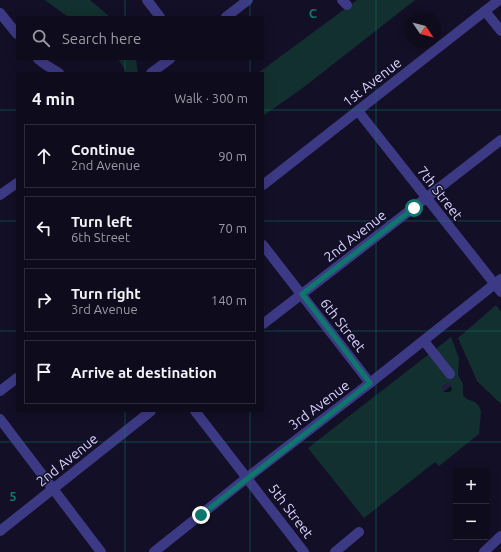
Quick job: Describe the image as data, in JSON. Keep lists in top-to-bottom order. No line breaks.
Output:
{"streets":{"street":["1st Avenue","7th Street","2nd Avenue","6th Street","3rd Avenue","5th Street"]},"crossings":[["1st Avenue","7th Street"],["7th Street","2nd Avenue"],["7th Street","3rd Avenue"],["2nd Avenue","6th Street"],["6th Street","3rd Avenue"],["3rd Avenue","5th Street"]],"north":"bottom right","page":{"search":"Search here","heading":["4 min","Walk · 300 m"],"list":[["Continue","2nd Avenue","90 m"],["Turn left","6th Street","70 m"],["Turn right","3rd Avenue","140 m"],"Arrive at destination"],"map_buttons":["+","−"]},"grid":{"columns":["C"],"rows":["5"]}}
